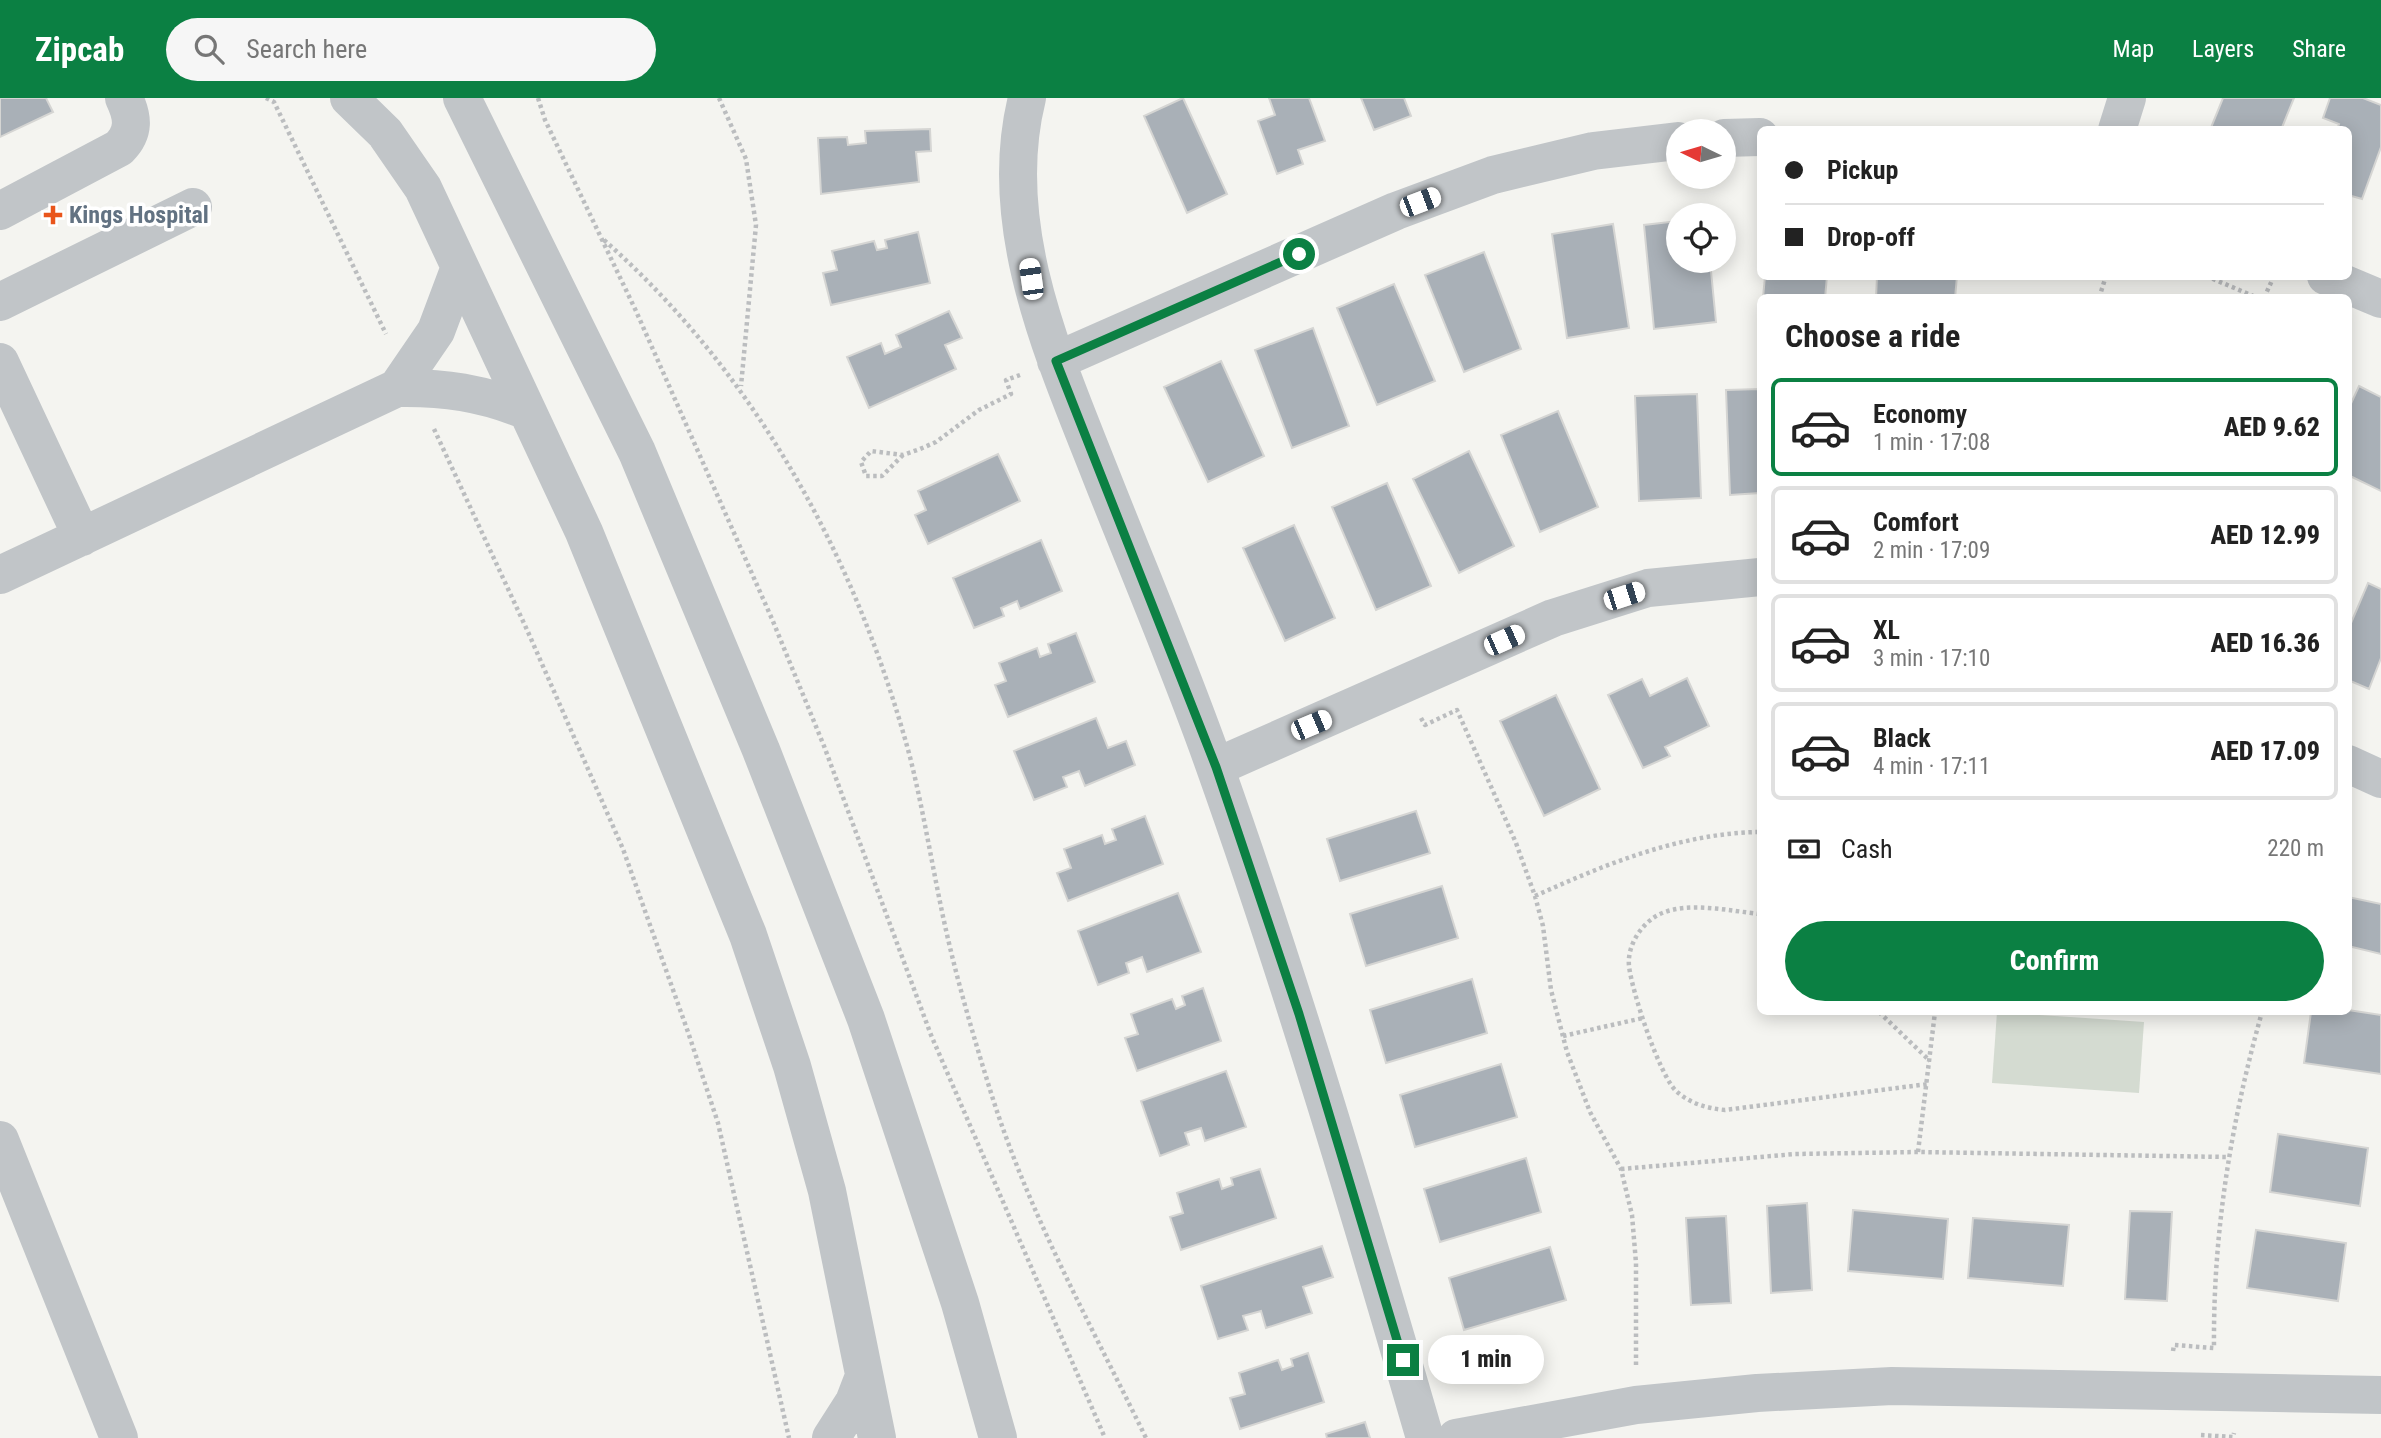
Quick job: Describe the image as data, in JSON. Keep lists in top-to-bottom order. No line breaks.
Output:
{"places":{"health":["Kings Hospital"]},"north":"left","page":{"header":"Zipcab","search":"Search here","nav":["Map","Layers","Share"],"banner":["Pickup","Drop-off"],"heading":"Choose a ride","list":[{"name":"Economy","note":"1 min · 17:08","value":"AED 9.62"},{"name":"Comfort","note":"2 min · 17:09","value":"AED 12.99"},{"name":"XL","note":"3 min · 17:10","value":"AED 16.36"},{"name":"Black","note":"4 min · 17:11","value":"AED 17.09"}],"pay":["Cash","220 m"],"buttons":"Confirm","bubble":"1 min"}}
